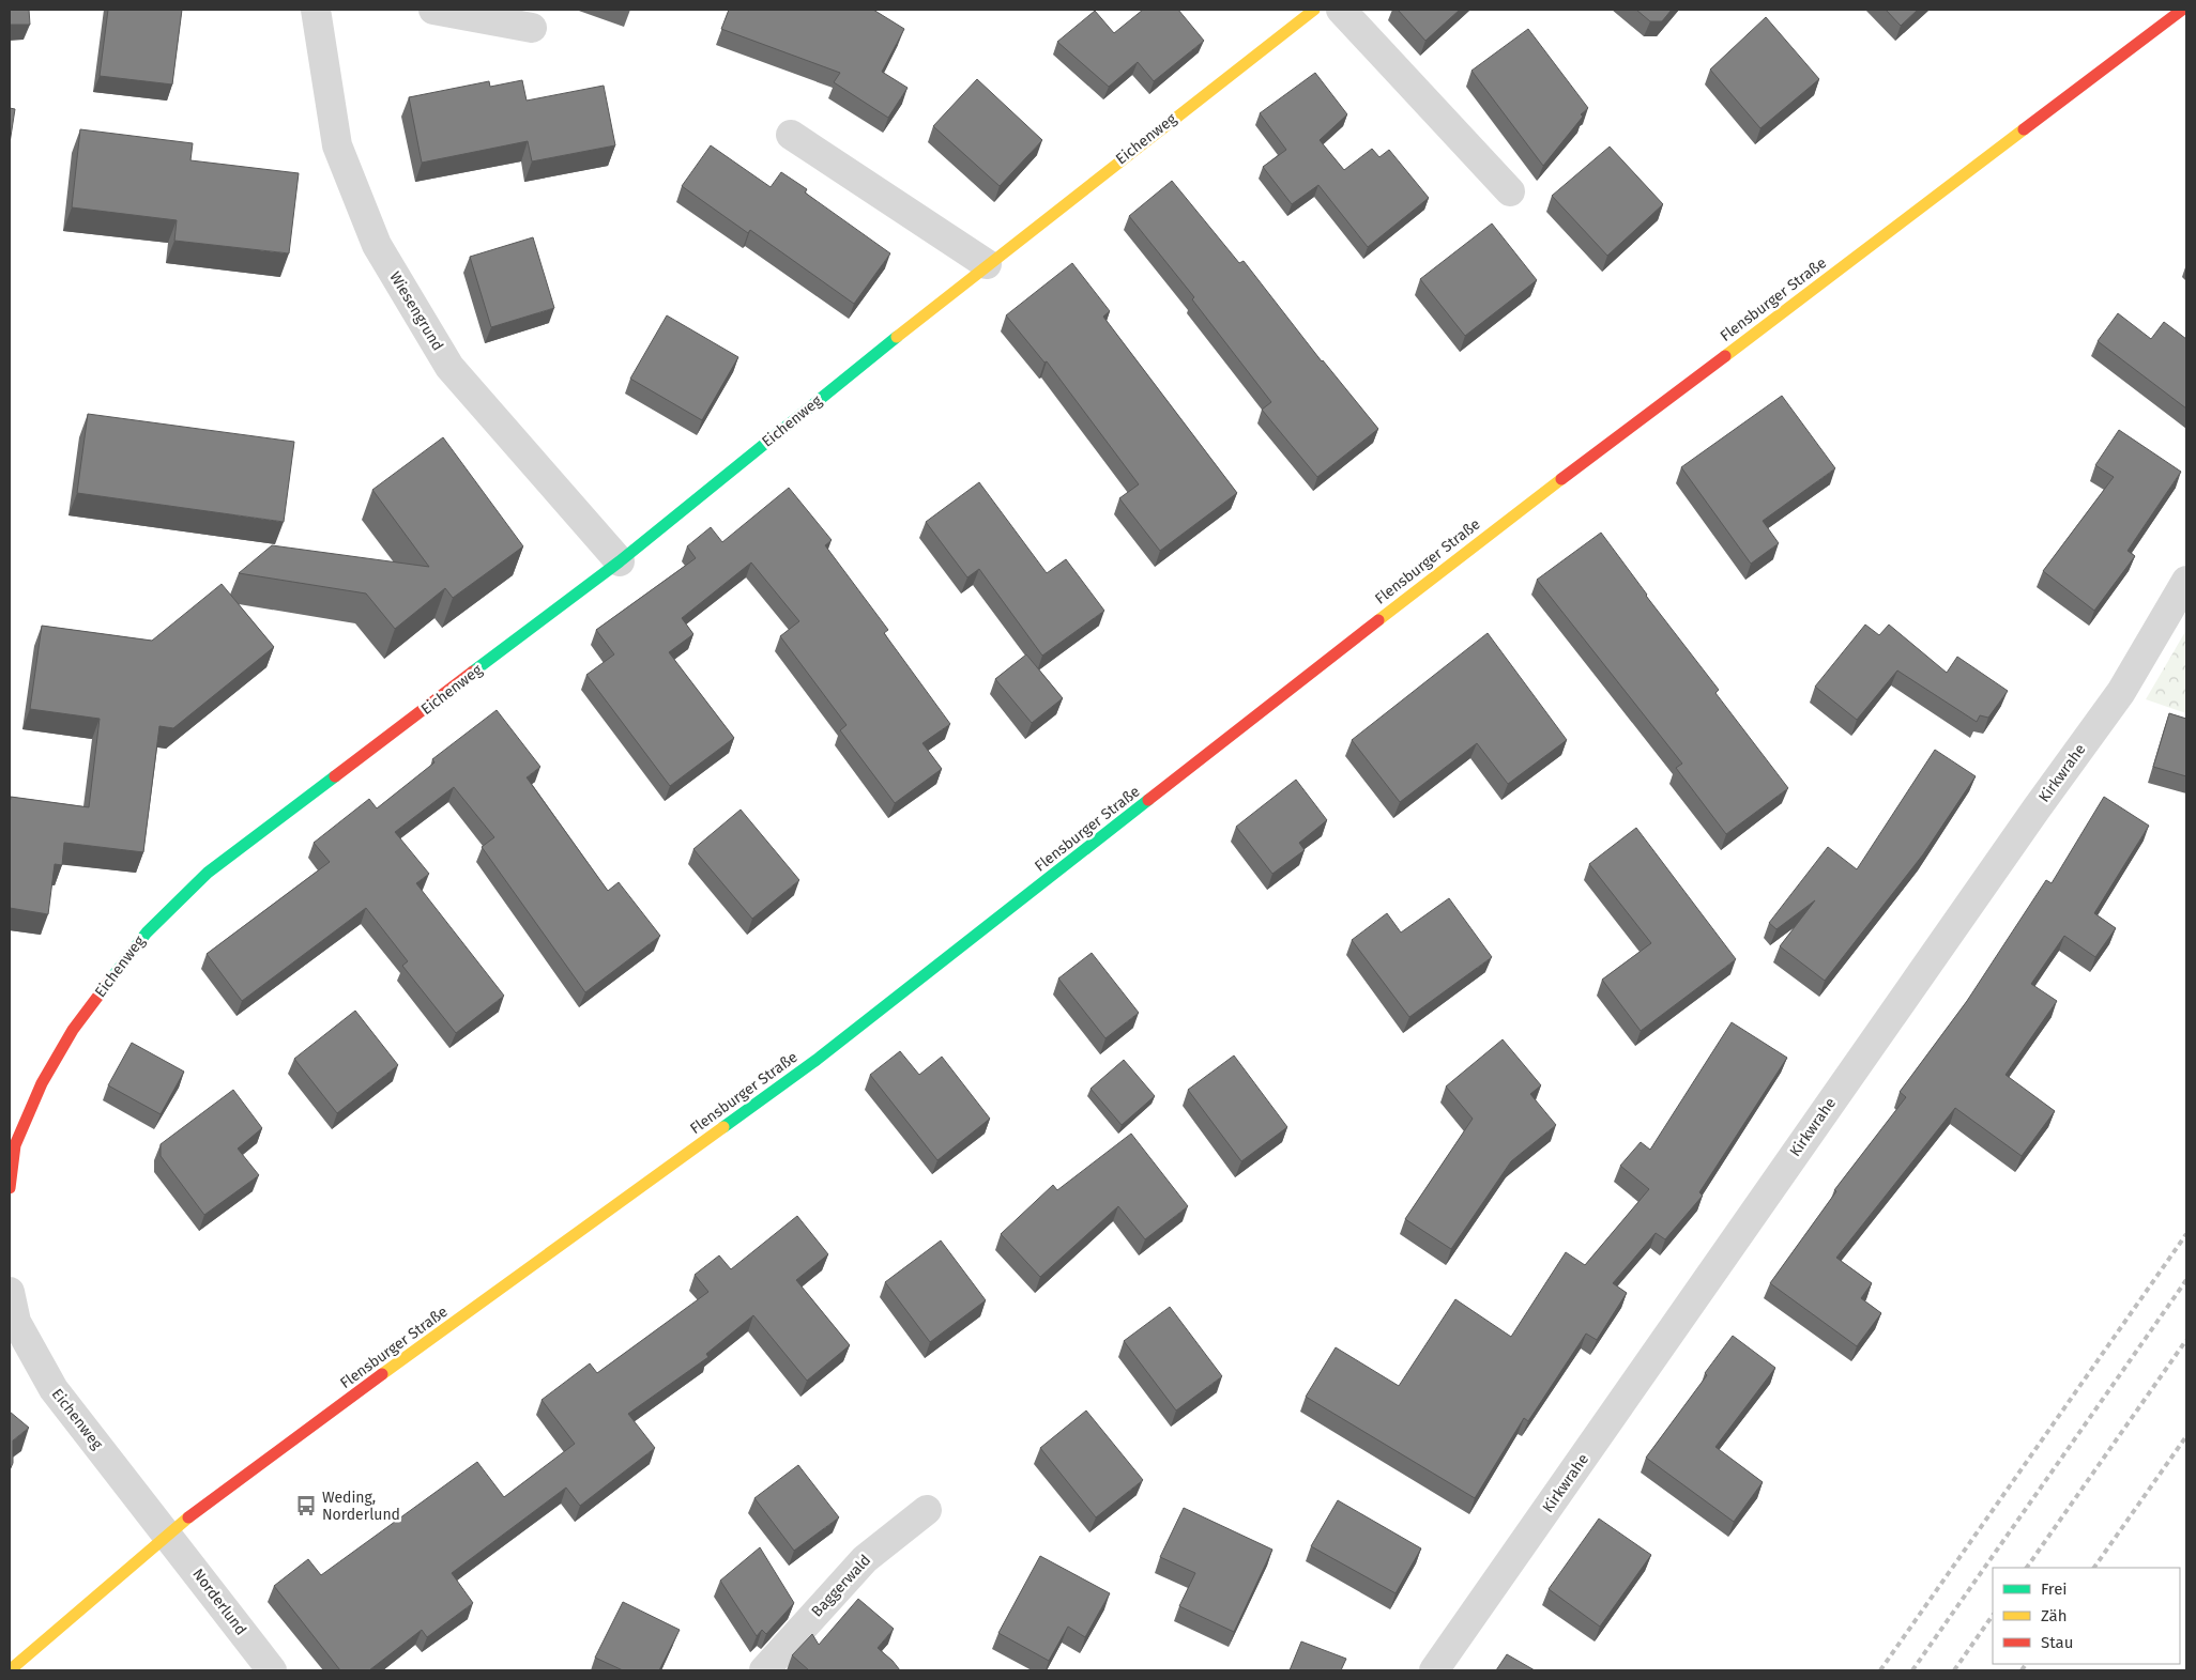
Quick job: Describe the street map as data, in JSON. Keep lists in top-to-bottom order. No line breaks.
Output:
{"streets":{"street":["Eichenweg","Flensburger Straße","Wiesengrund","Kirkwrahe","Baggerwald","Norderlund"]},"crossings":[["Eichenweg","Flensburger Straße"],["Eichenweg","Wiesengrund"],["Eichenweg","Norderlund"],["Flensburger Straße","Norderlund"]],"places":{"bus stop":["Weding, Norderlund"]},"legend":["Frei","Zäh","Stau"]}
